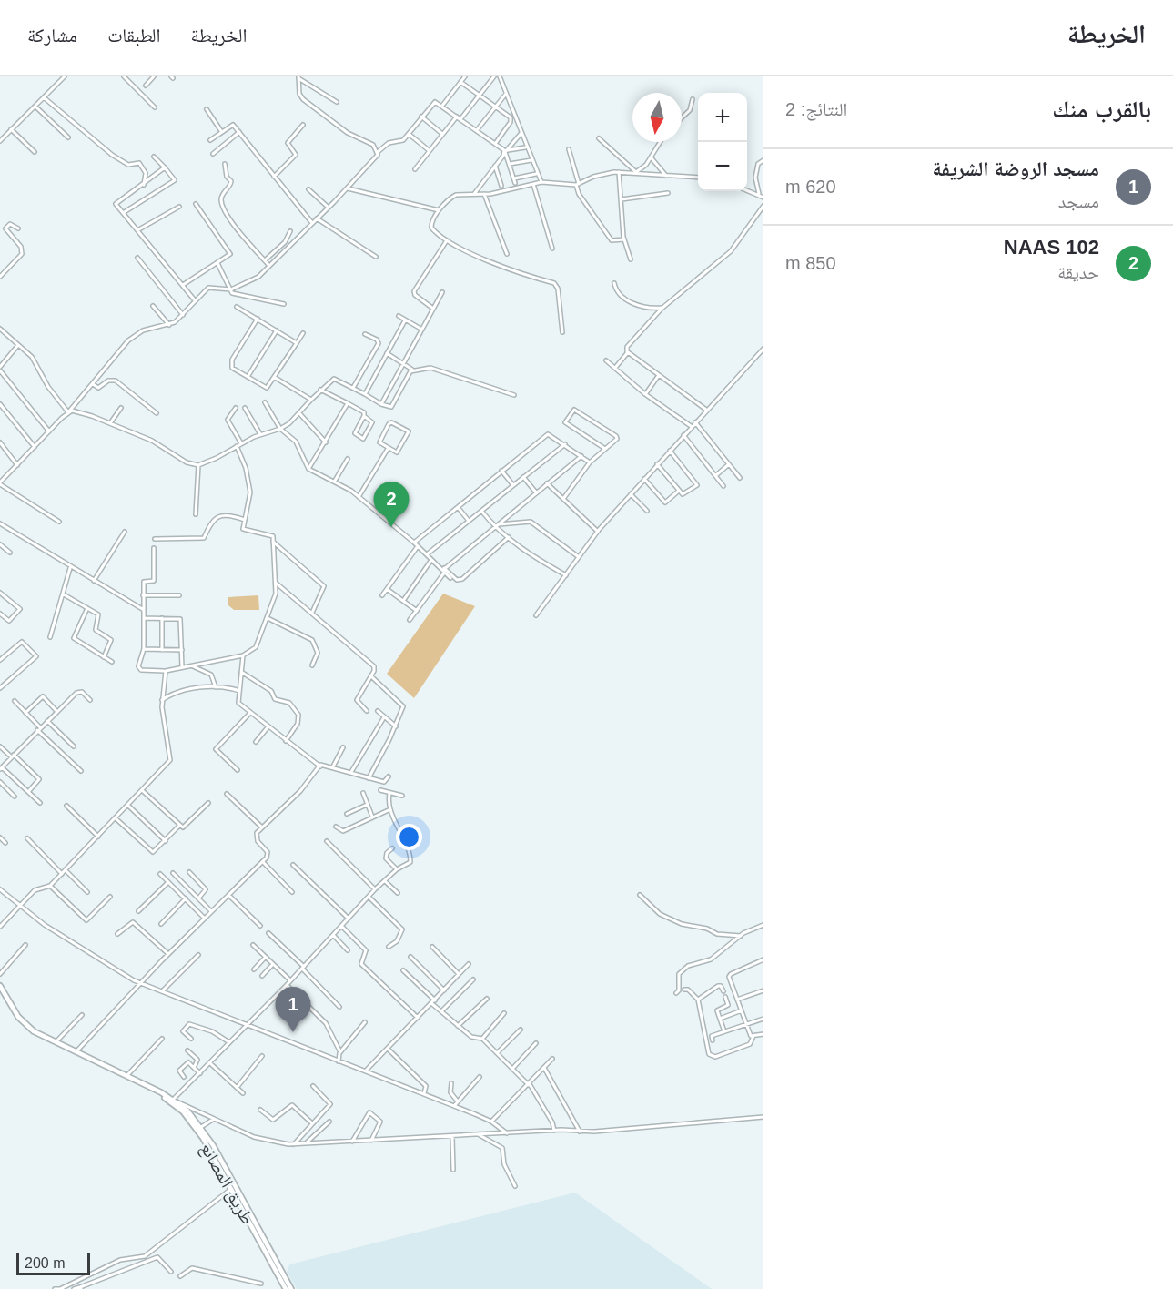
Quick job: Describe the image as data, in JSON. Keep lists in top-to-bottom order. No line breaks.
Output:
{"streets":{"main road":["طريق المصانع"]},"scale_bar":"200 m","north":"bottom","page":{"header":"الخريطة","nav":["الخريطة","الطبقات","مشاركة"],"heading":["بالقرب منك","النتائج: 2"],"map_buttons":["+","−"],"list":[{"mark":"1","name":"مسجد الروضة الشريفة","note":"مسجد","value":"620 m"},{"mark":"2","name":"NAAS 102","note":"حديقة","value":"850 m"}],"pins":["2","1"],"scale":"200 m"}}
